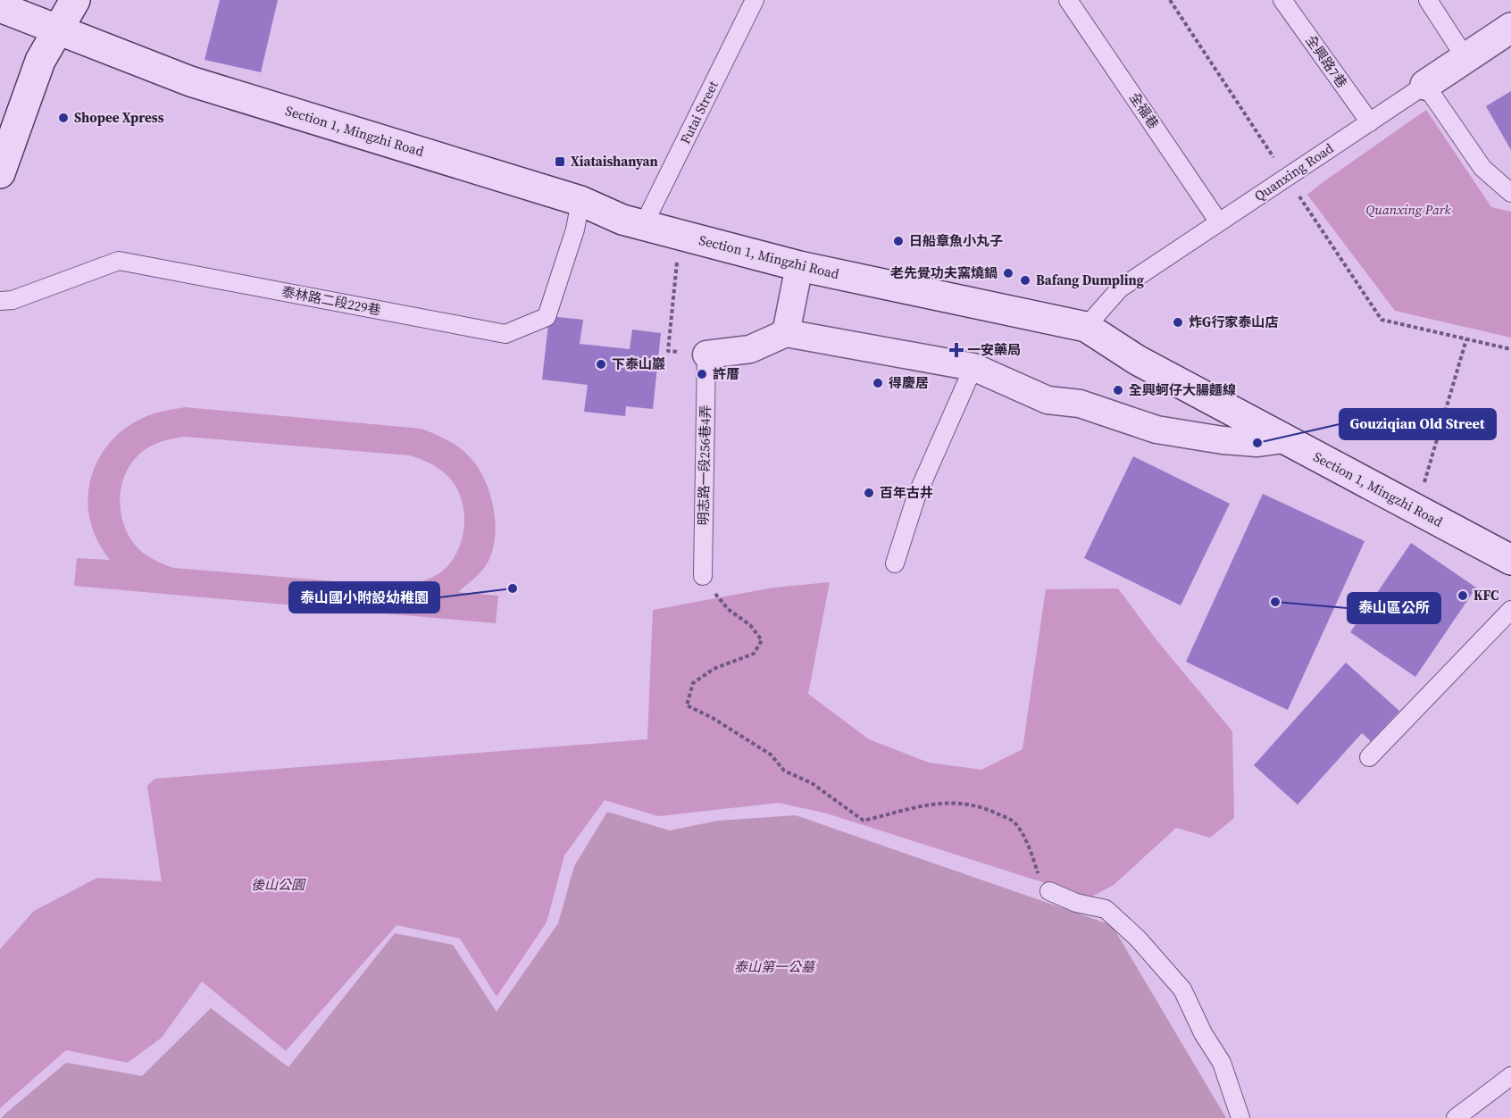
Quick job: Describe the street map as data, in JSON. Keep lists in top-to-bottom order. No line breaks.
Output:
{"streets":{"main road":["Section 1, Mingzhi Road","Quanxing Road"],"lane":["全興路7巷","全福巷","Futai Street","泰林路二段229巷","明志路一段256巷4弄"]},"crossings":[["全興路7巷","Quanxing Road"],["全福巷","Quanxing Road"],["Futai Street","Section 1, Mingzhi Road"],["Section 1, Mingzhi Road","Quanxing Road"],["Section 1, Mingzhi Road","泰林路二段229巷"]],"parks":["Quanxing Park","後山公園","泰山第一公墓"],"places":{"other":["Shopee Xpress","日船章魚小丸子","老先覺功夫窯燒鍋","Bafang Dumpling","炸G行家泰山店","下泰山巖","許厝","得慶居","全興蚵仔大腸麵線","Gouziqian Old Street","百年古井","泰山國小附設幼稚園","KFC","泰山區公所"],"transit":["Xiataishanyan"],"health":["一安藥局"]}}
